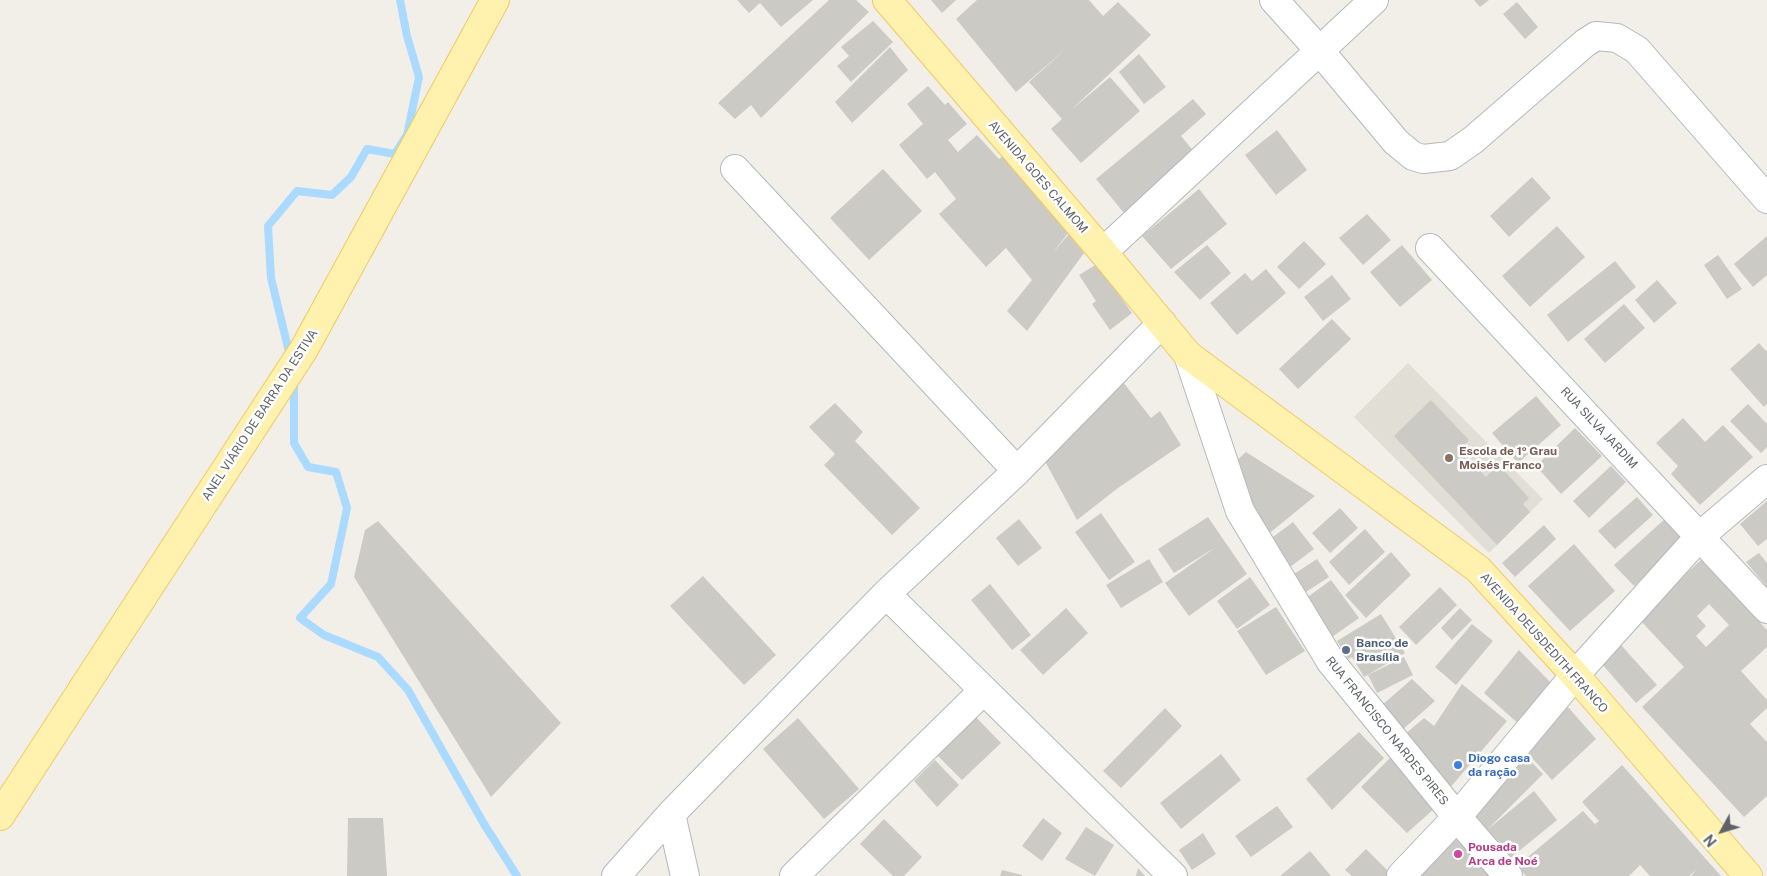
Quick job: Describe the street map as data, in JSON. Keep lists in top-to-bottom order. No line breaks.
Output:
{"streets":{"main road":["AVENIDA GOES CALMOM","ANEL VIÁRIO DE BARRA DA ESTIVA","AVENIDA DEUSDEDITH FRANCO"],"street":["RUA SILVA JARDIM","RUA FRANCISCO NARDES PIRES"]},"crossings":[["AVENIDA GOES CALMOM","AVENIDA DEUSDEDITH FRANCO"],["AVENIDA GOES CALMOM","RUA FRANCISCO NARDES PIRES"],["AVENIDA DEUSDEDITH FRANCO","RUA FRANCISCO NARDES PIRES"]],"places":["Escola de 1º Grau Moisés Franco","Banco de Brasília","Diogo casa da ração","Pousada Arca de Noé"],"north":"bottom left"}
